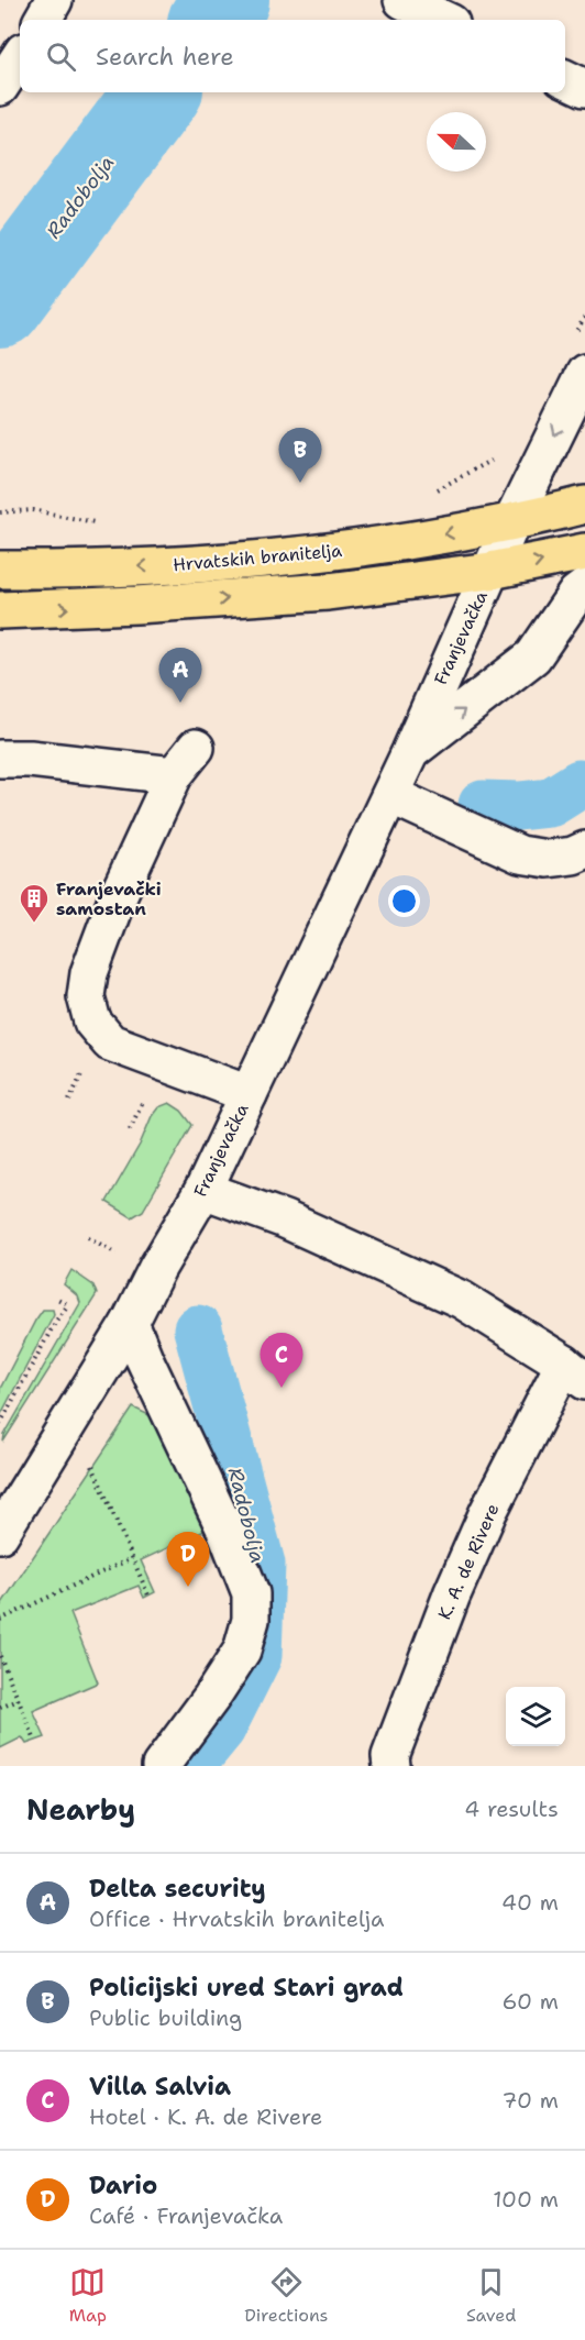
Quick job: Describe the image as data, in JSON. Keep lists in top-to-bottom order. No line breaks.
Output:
{"streets":{"main road":["Hrvatskih branitelja"],"street":["Franjevačka","K. A. de Rivere"]},"crossings":[["Hrvatskih branitelja","Franjevačka"],["Franjevačka","K. A. de Rivere"]],"water":["Radobolja"],"places":{"building":["Franjevački samostan"]},"north":"left","page":{"search":"Search here","pins":["B","A","C","D"],"heading":["Nearby","4 results"],"list":[{"mark":"A","name":"Delta security","note":"Office · Hrvatskih branitelja","value":"40 m"},{"mark":"B","name":"Policijski ured Stari grad","note":"Public building","value":"60 m"},{"mark":"C","name":"Villa Salvia","note":"Hotel · K. A. de Rivere","value":"70 m"},{"mark":"D","name":"Dario","note":"Café · Franjevačka","value":"100 m"}],"nav":["Map","Directions","Saved"]}}
